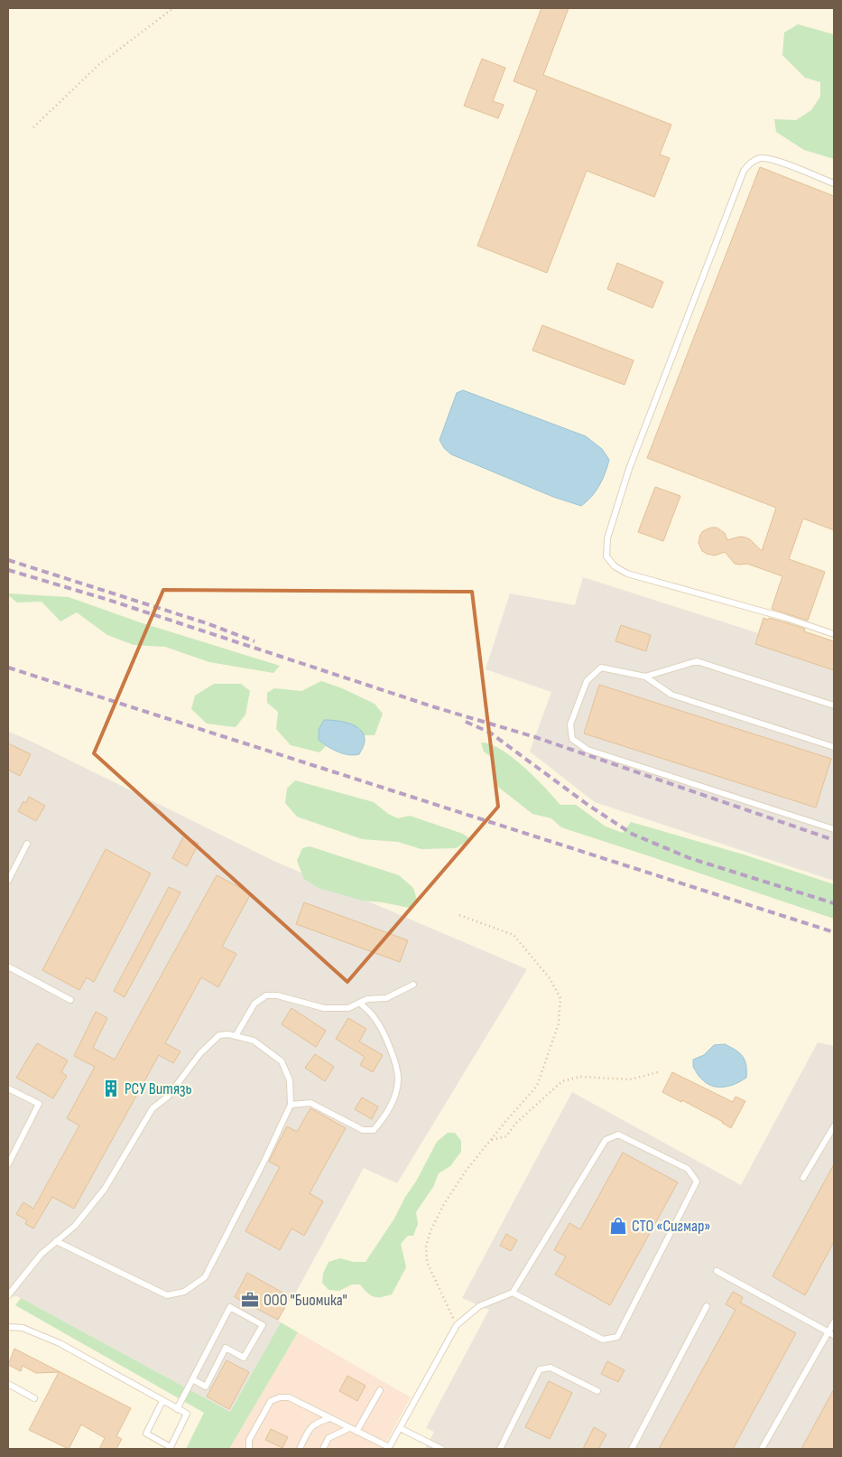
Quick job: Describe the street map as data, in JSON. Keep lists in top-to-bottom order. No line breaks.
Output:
{"places":{"building":["РСУ Витязь"],"shop":["СТО «Сигмар»"],"office":["ООО \"Биомика\""]}}
